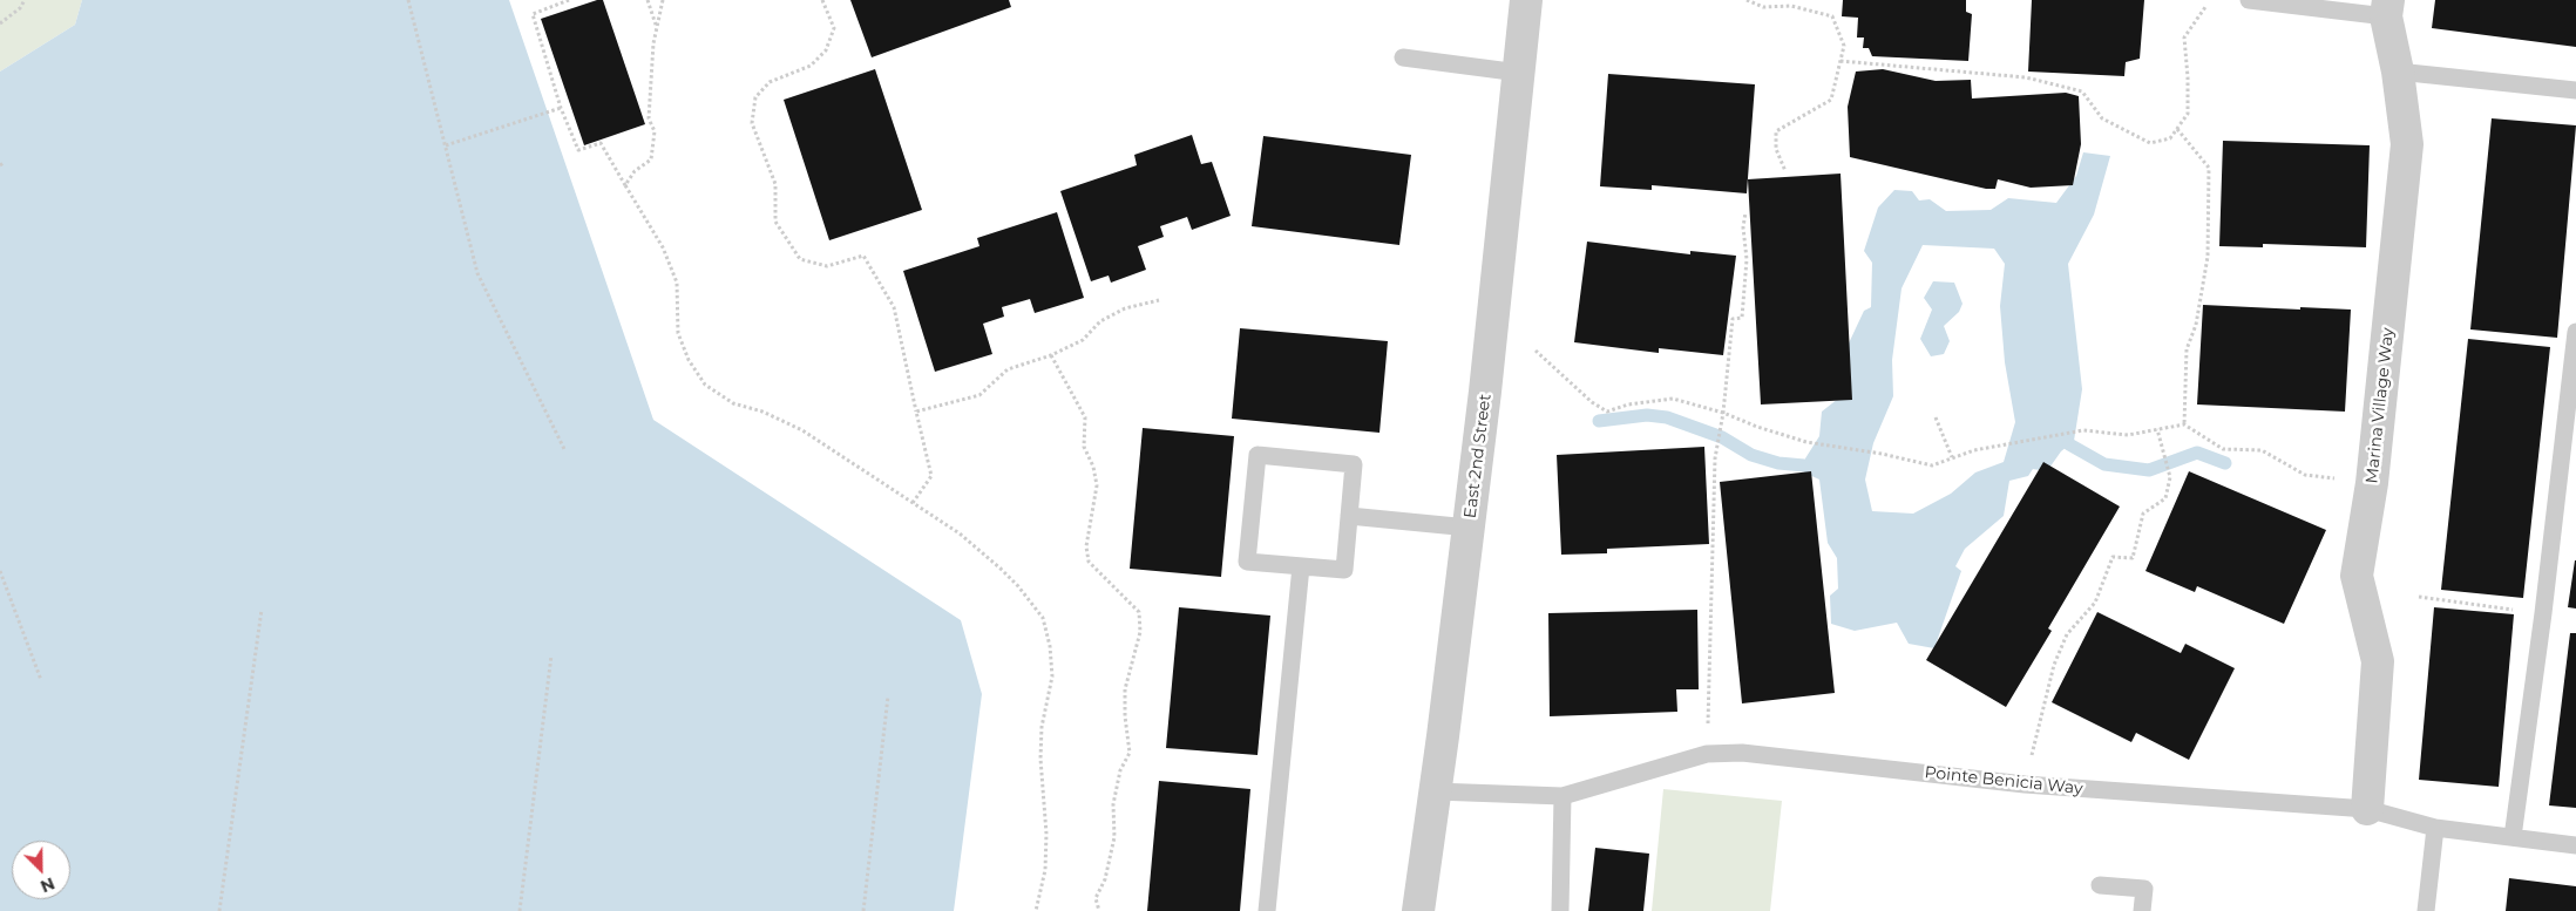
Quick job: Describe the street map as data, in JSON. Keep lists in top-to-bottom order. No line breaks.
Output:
{"streets":{"street":["Marina Village Way","East 2nd Street"],"lane":["Pointe Benicia Way"]},"crossings":[["Marina Village Way","Pointe Benicia Way"],["East 2nd Street","Pointe Benicia Way"]],"north":"bottom right"}
